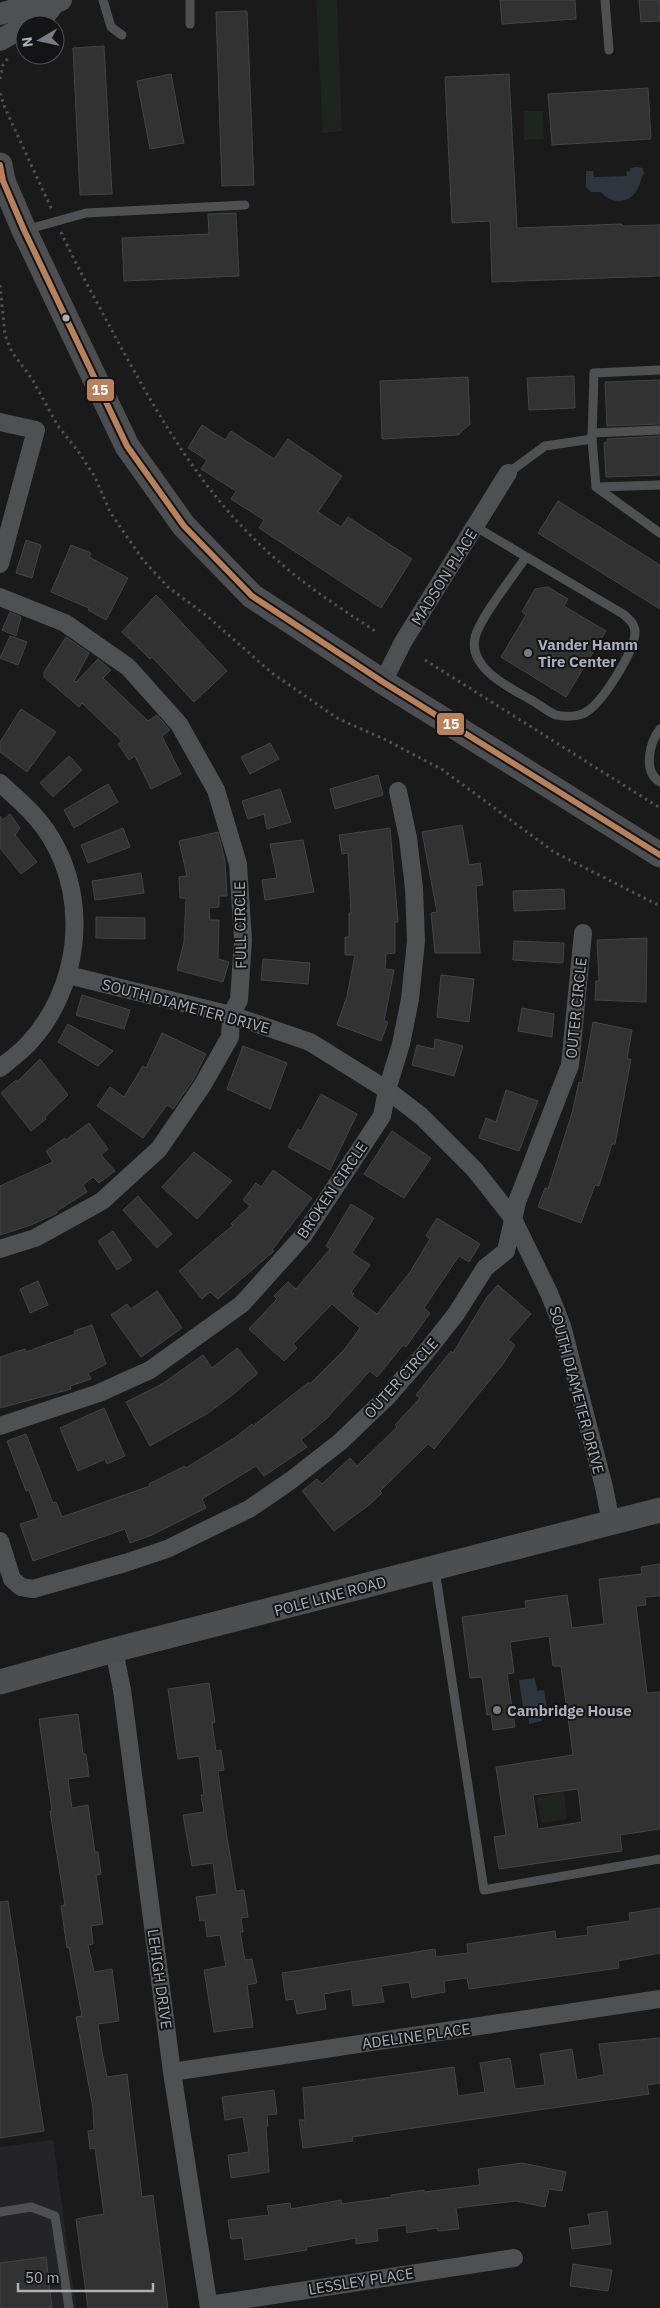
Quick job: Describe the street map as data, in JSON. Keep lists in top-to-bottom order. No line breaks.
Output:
{"streets":{"main road":["POLE LINE ROAD"],"street":["MADSON PLACE","FULL CIRCLE","SOUTH DIAMETER DRIVE","OUTER CIRCLE","BROKEN CIRCLE","LEHIGH DRIVE","ADELINE PLACE","LESSLEY PLACE"]},"crossings":[["FULL CIRCLE","SOUTH DIAMETER DRIVE"],["SOUTH DIAMETER DRIVE","OUTER CIRCLE"],["SOUTH DIAMETER DRIVE","BROKEN CIRCLE"],["SOUTH DIAMETER DRIVE","POLE LINE ROAD"],["POLE LINE ROAD","LEHIGH DRIVE"],["LEHIGH DRIVE","ADELINE PLACE"],["LEHIGH DRIVE","LESSLEY PLACE"]],"places":["Vander Hamm Tire Center","Cambridge House"],"lines":["transit line 15"],"scale_bar":"50 m","north":"left"}
